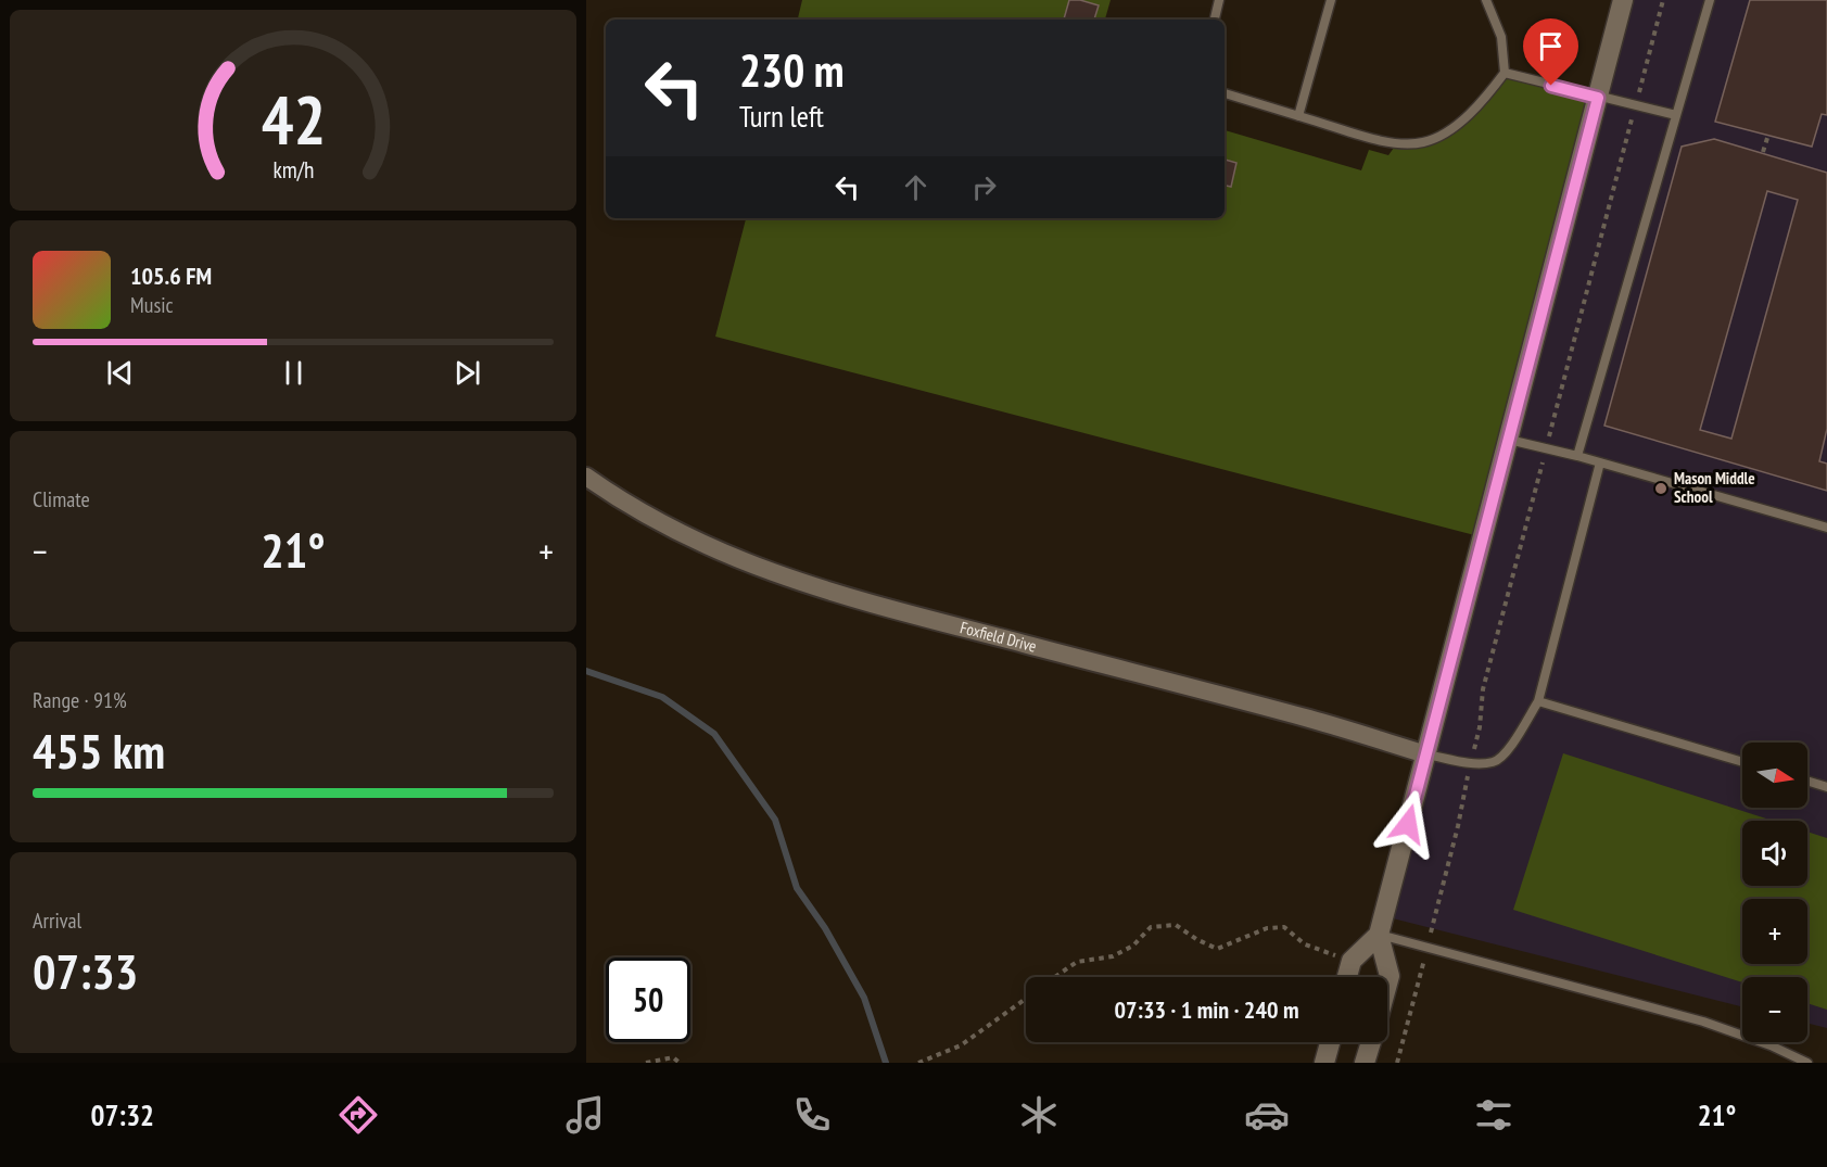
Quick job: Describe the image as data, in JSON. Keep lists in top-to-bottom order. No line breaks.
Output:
{"streets":{"street":["Foxfield Drive"]},"places":["Mason Middle School"],"north":"right","page":{"turn":["230 m","Turn left"],"song":["105.6 FM","Music"],"tile":["Climate",["Range · 91%","455 km"],["Arrival","07:33"]],"heat":["−","21°","+"],"map_buttons":["+","−"],"limit":"50","trip":"07:33 · 1 min · 240 m","tabs":["07:32","21°"],"gauge":["42","km/h"]}}
